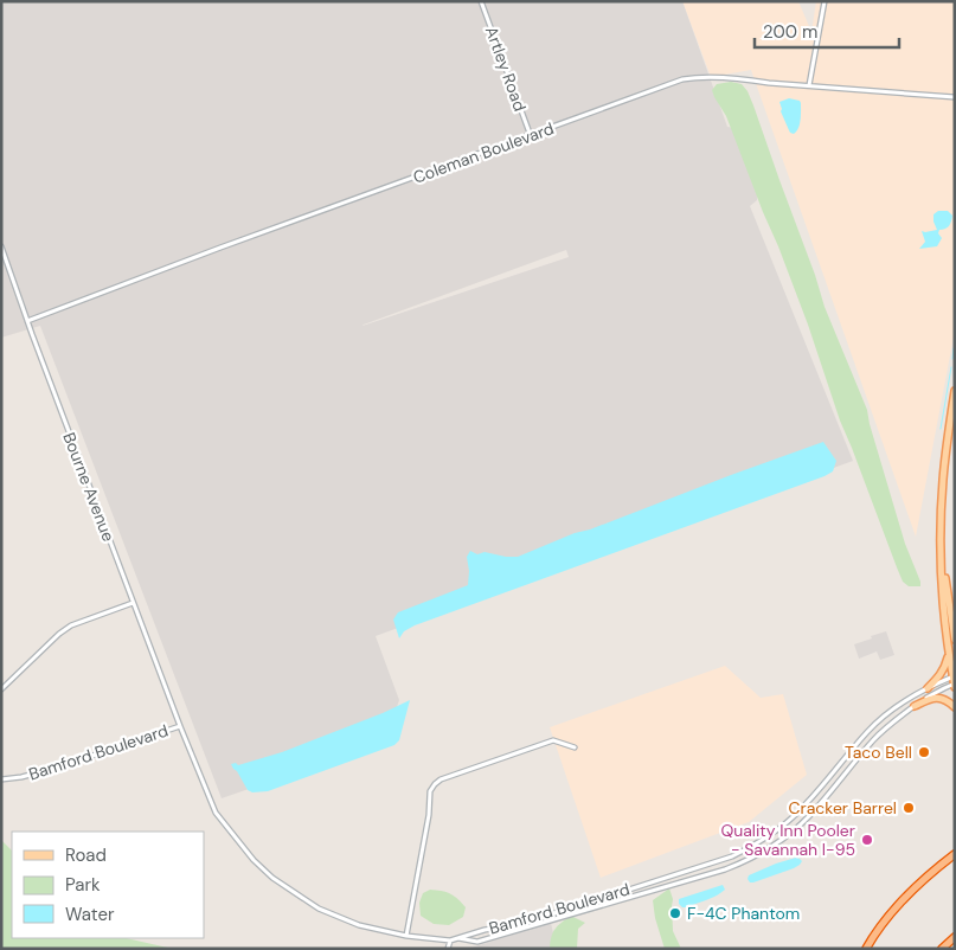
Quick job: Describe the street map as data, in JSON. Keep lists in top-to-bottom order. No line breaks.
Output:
{"streets":{"street":["Artley Road","Coleman Boulevard","Bourne Avenue","Bamford Boulevard"]},"crossings":[["Artley Road","Coleman Boulevard"],["Coleman Boulevard","Bourne Avenue"],["Bourne Avenue","Bamford Boulevard"]],"places":["Taco Bell","Cracker Barrel","Quality Inn Pooler - Savannah I-95","F-4C Phantom"],"legend":["Road","Park","Water"],"scale_bar":"200 m"}
